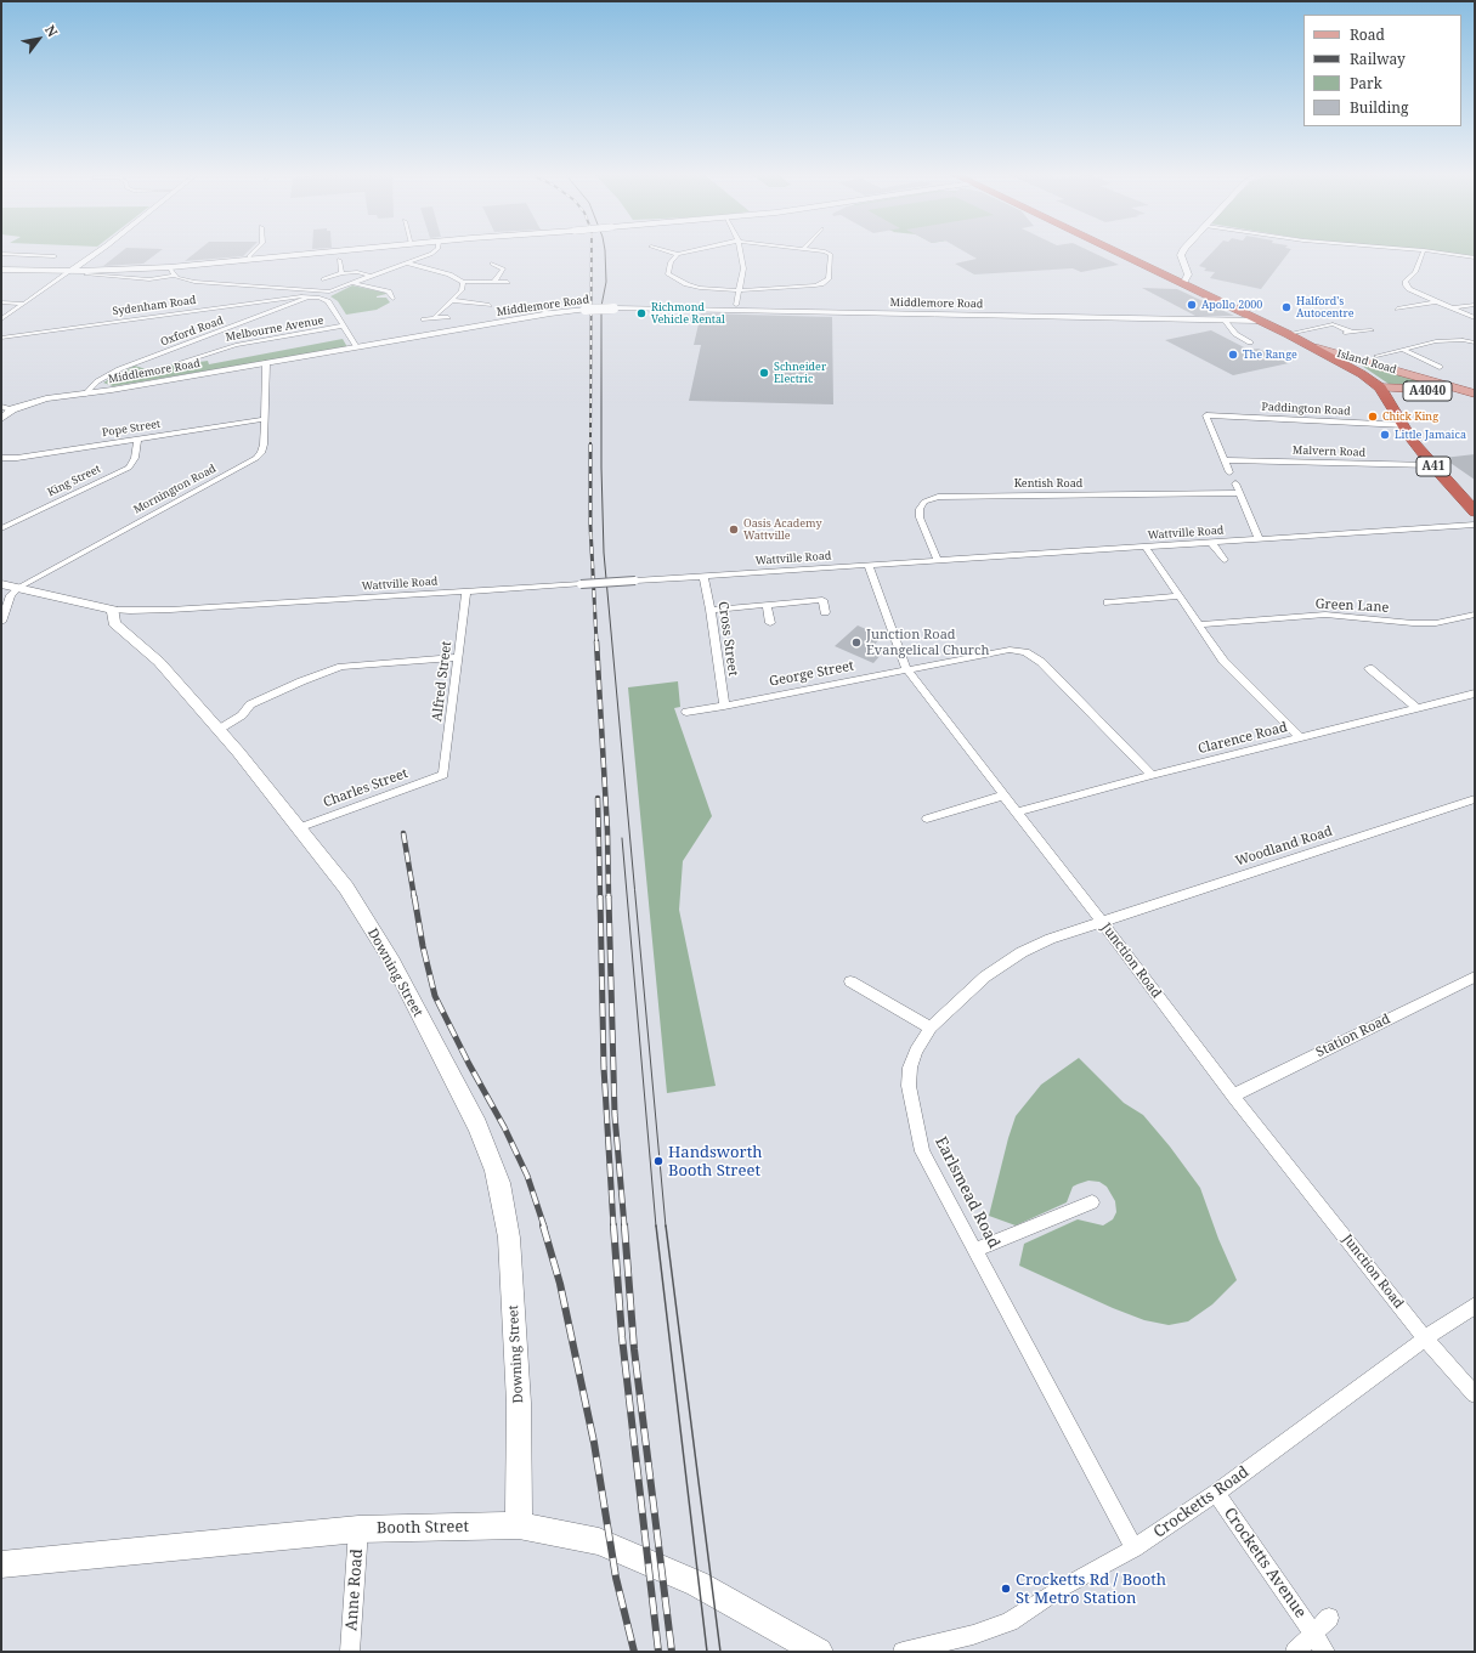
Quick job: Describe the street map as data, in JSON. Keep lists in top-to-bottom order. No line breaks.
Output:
{"streets":{"highway":["A41"],"main road":["Island Road","A4040"],"street":["Middlemore Road","Sydenham Road","Melbourne Avenue","Oxford Road","Paddington Road","Pope Street","Malvern Road","King Street","Kentish Road","Mornington Road","Wattville Road","Green Lane","Cross Street","George Street","Alfred Street","Clarence Road","Charles Street","Woodland Road","Junction Road","Downing Street","Station Road","Earlsmead Road","Crocketts Road","Booth Street","Crocketts Avenue","Anne Road"]},"crossings":[["Middlemore Road","Oxford Road"],["Middlemore Road","A41"],["Middlemore Road","Mornington Road"],["Sydenham Road","Oxford Road"],["Island Road","A41"],["Paddington Road","Malvern Road"],["Paddington Road","A41"],["Pope Street","King Street"],["Pope Street","Mornington Road"],["Malvern Road","A41"],["Kentish Road","Wattville Road"],["Wattville Road","Cross Street"],["Wattville Road","Alfred Street"],["Wattville Road","Junction Road"],["Wattville Road","Downing Street"],["Cross Street","George Street"],["George Street","Clarence Road"],["George Street","Junction Road"],["Alfred Street","Charles Street"],["Clarence Road","Junction Road"],["Charles Street","Downing Street"],["Woodland Road","Junction Road"],["Woodland Road","Earlsmead Road"],["Junction Road","Station Road"],["Junction Road","Earlsmead Road"],["Junction Road","Crocketts Road"],["Downing Street","Booth Street"],["Earlsmead Road","Crocketts Road"],["Crocketts Road","Crocketts Avenue"],["Booth Street","Anne Road"]],"places":["Apollo 2000","Halford's Autocentre","Richmond Vehicle Rental","The Range","Schneider Electric","Chick King","Little Jamaica","Oasis Academy Wattville","Junction Road Evangelical Church","Handsworth Booth Street","Crocketts Rd / Booth St Metro Station"],"legend":["Road","Railway","Park","Building"],"north":"top right"}
